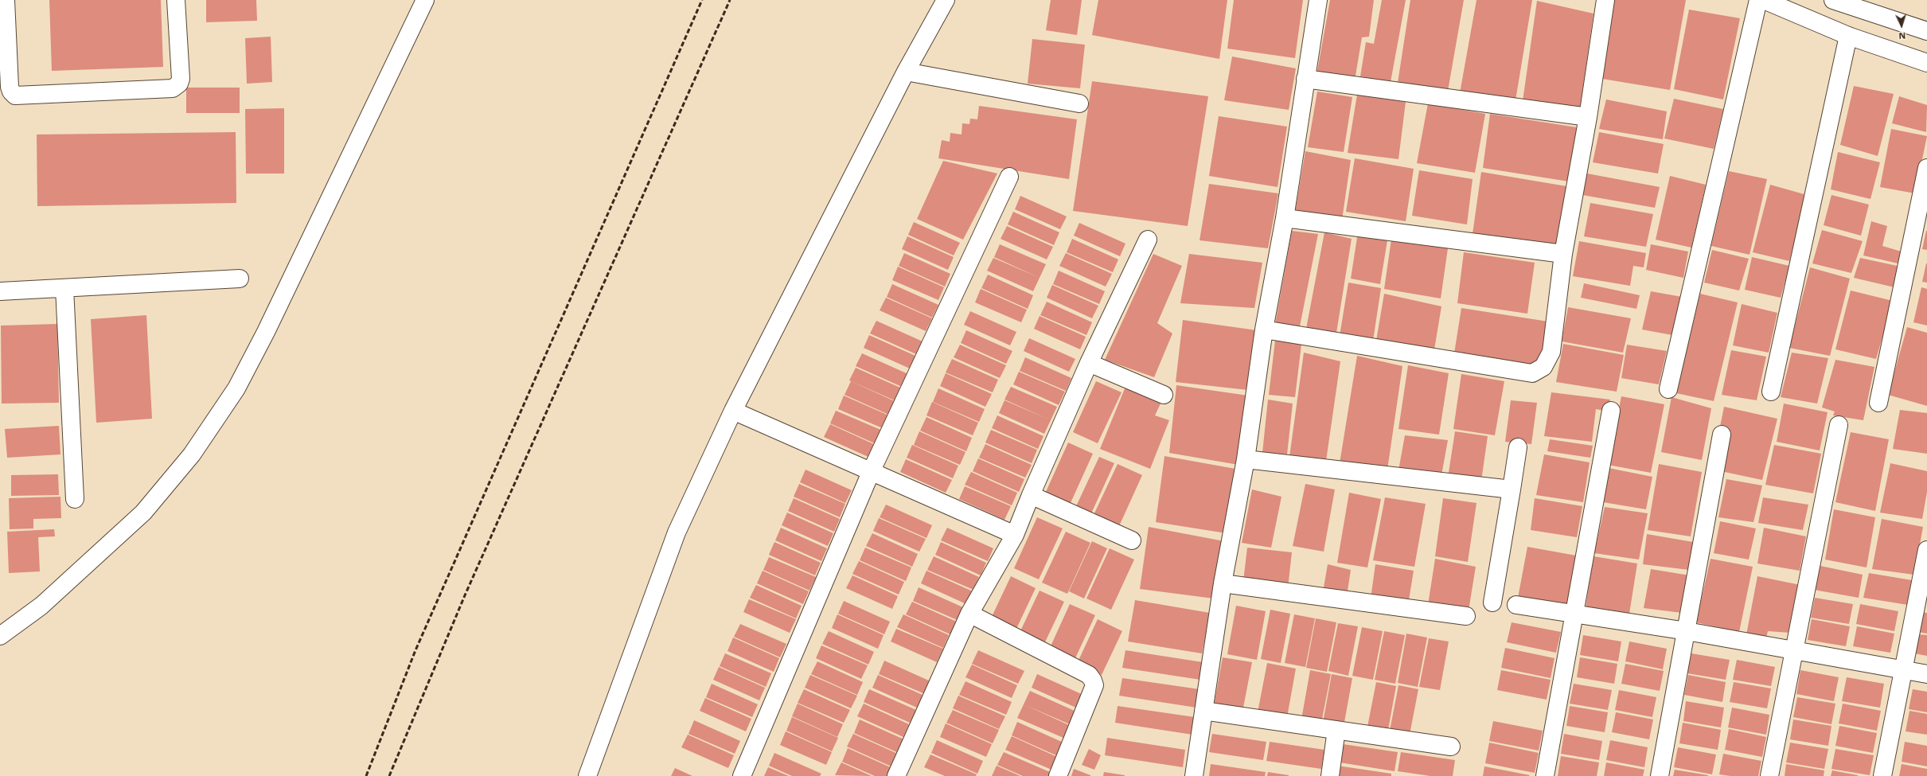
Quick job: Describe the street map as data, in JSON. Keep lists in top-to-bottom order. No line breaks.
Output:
{"north":"bottom"}
